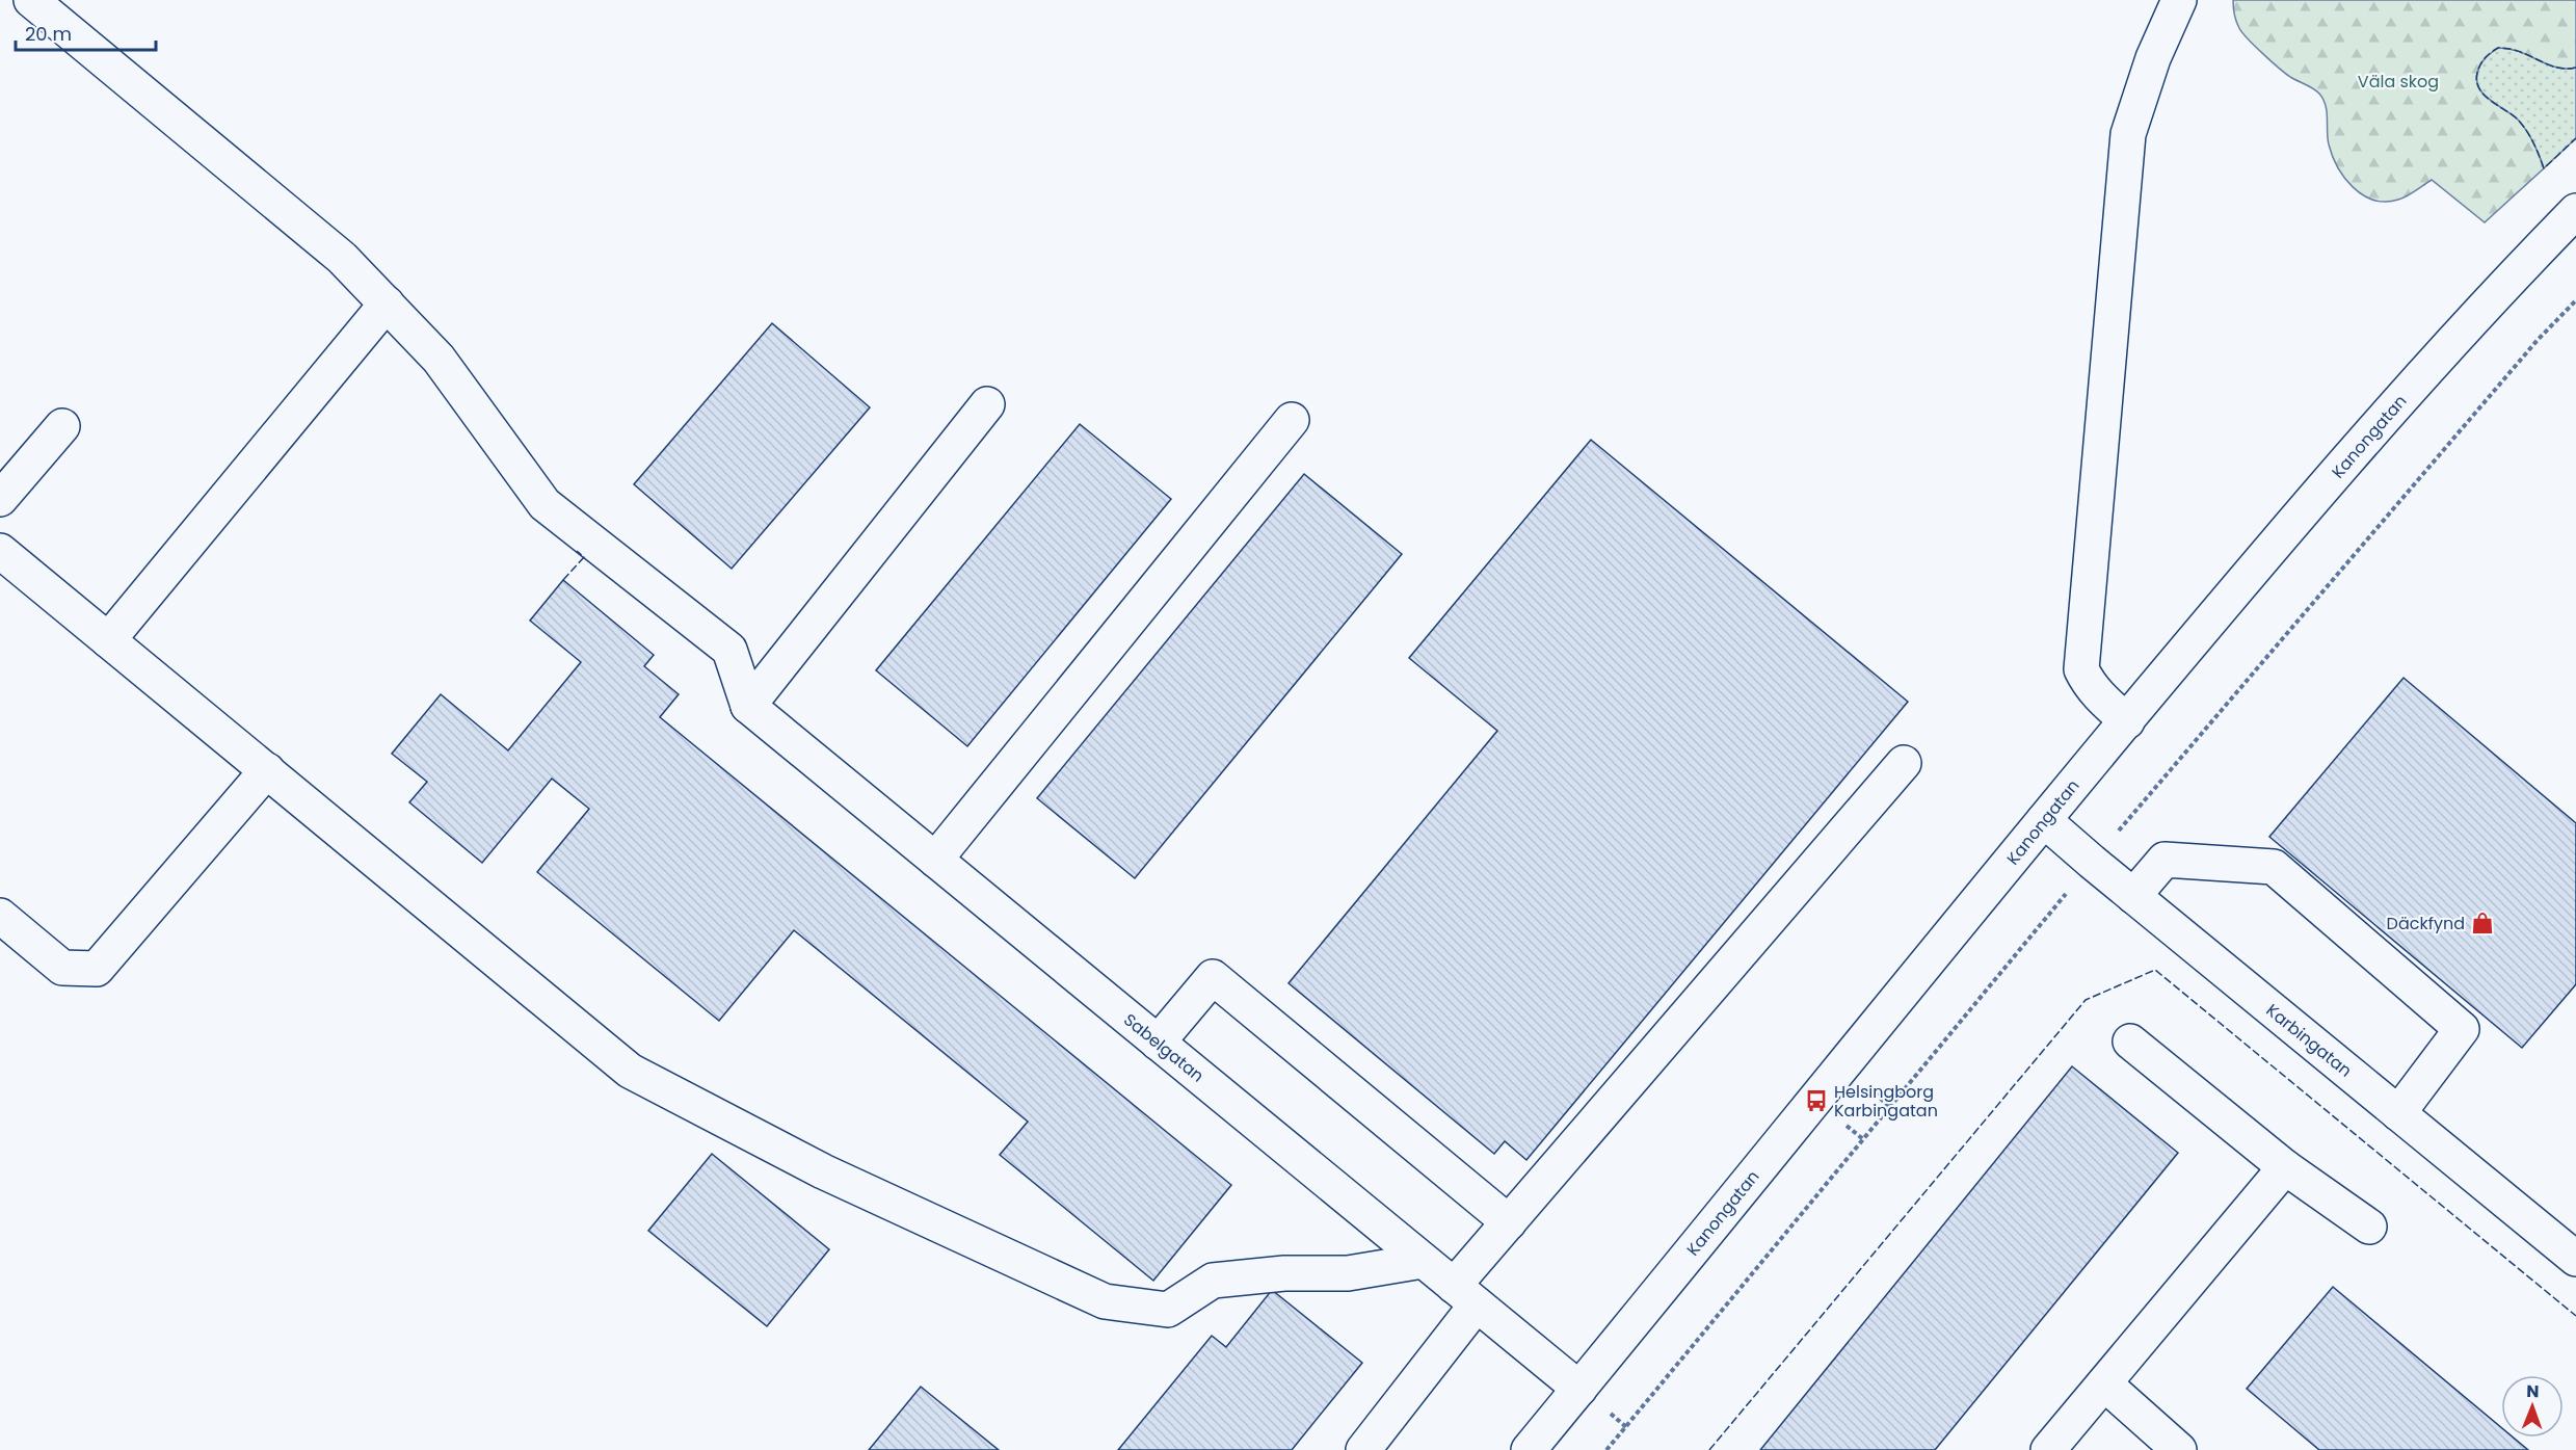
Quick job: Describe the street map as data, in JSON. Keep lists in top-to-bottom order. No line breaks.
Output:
{"streets":{"street":["Kanongatan","Karbingatan","Sabelgatan"]},"crossings":[["Kanongatan","Karbingatan"],["Kanongatan","Sabelgatan"]],"parks":["Väla skog"],"places":{"shop":["Däckfynd"],"bus stop":["Helsingborg Karbingatan"]},"scale_bar":"20 m","north":"top"}
